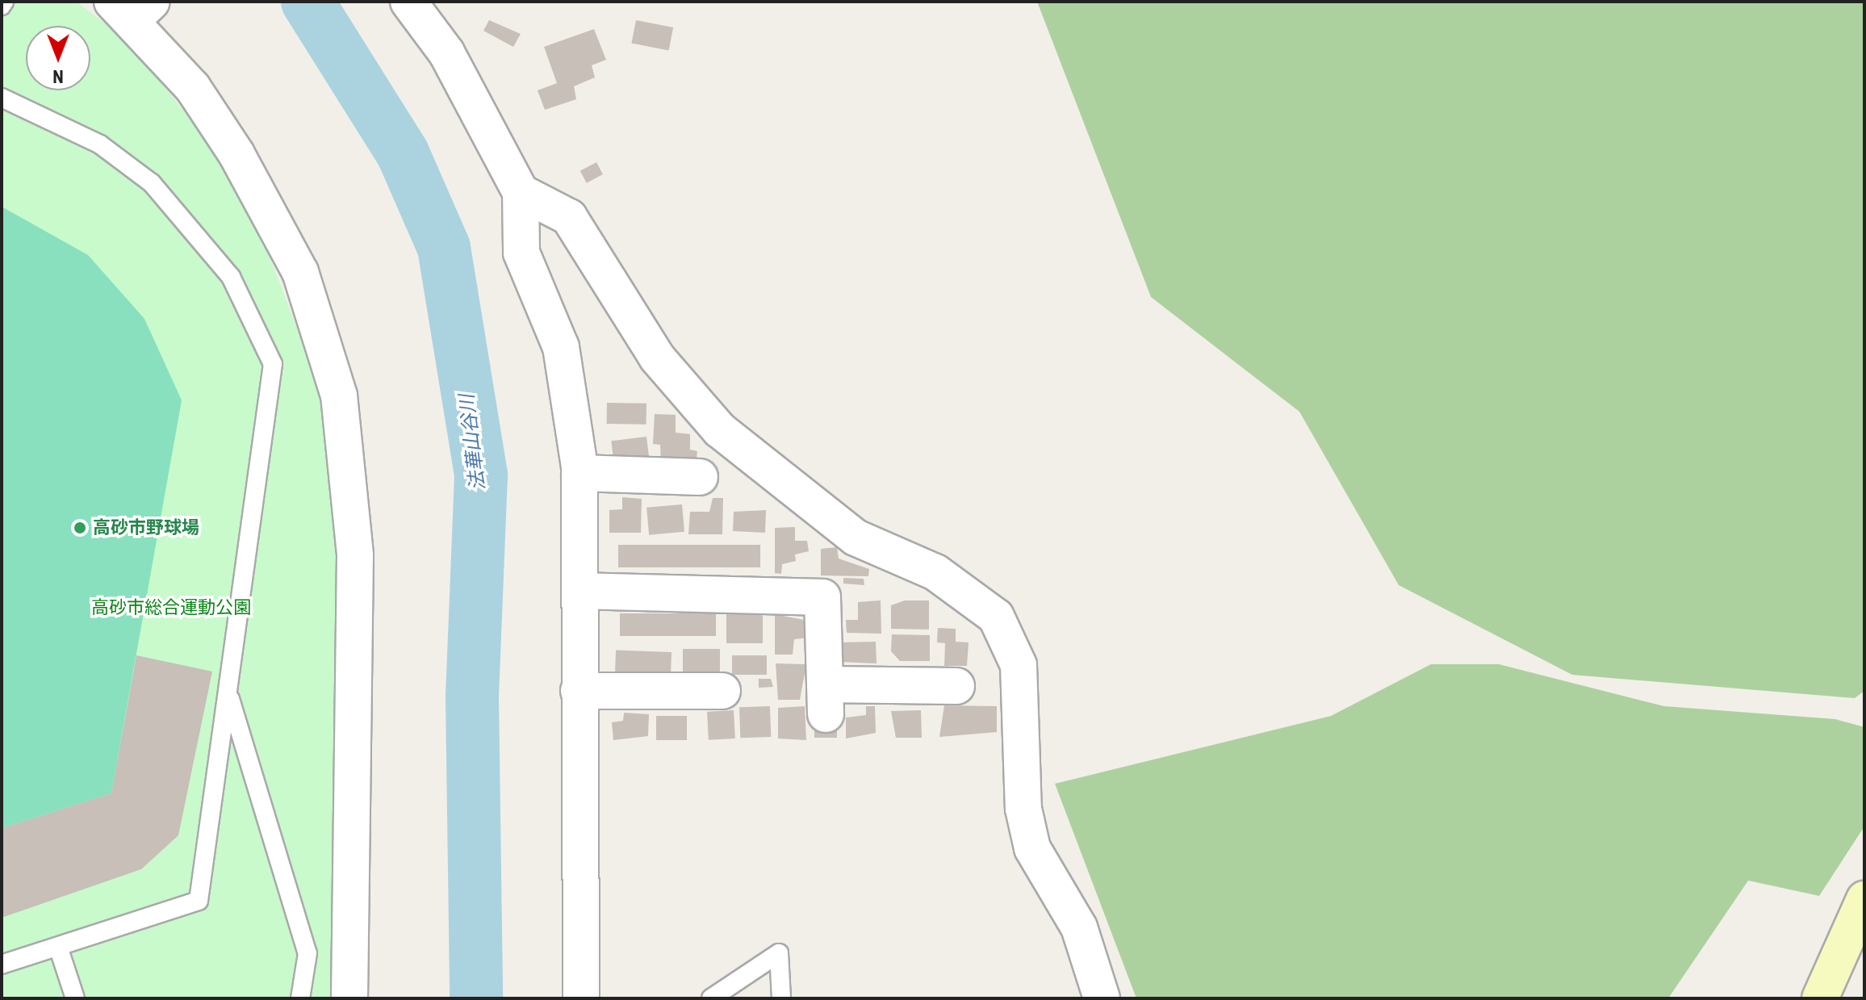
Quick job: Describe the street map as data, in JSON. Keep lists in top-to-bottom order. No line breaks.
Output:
{"water":["法華山谷川"],"parks":["高砂市総合運動公園"],"places":["高砂市野球場"],"north":"bottom"}
